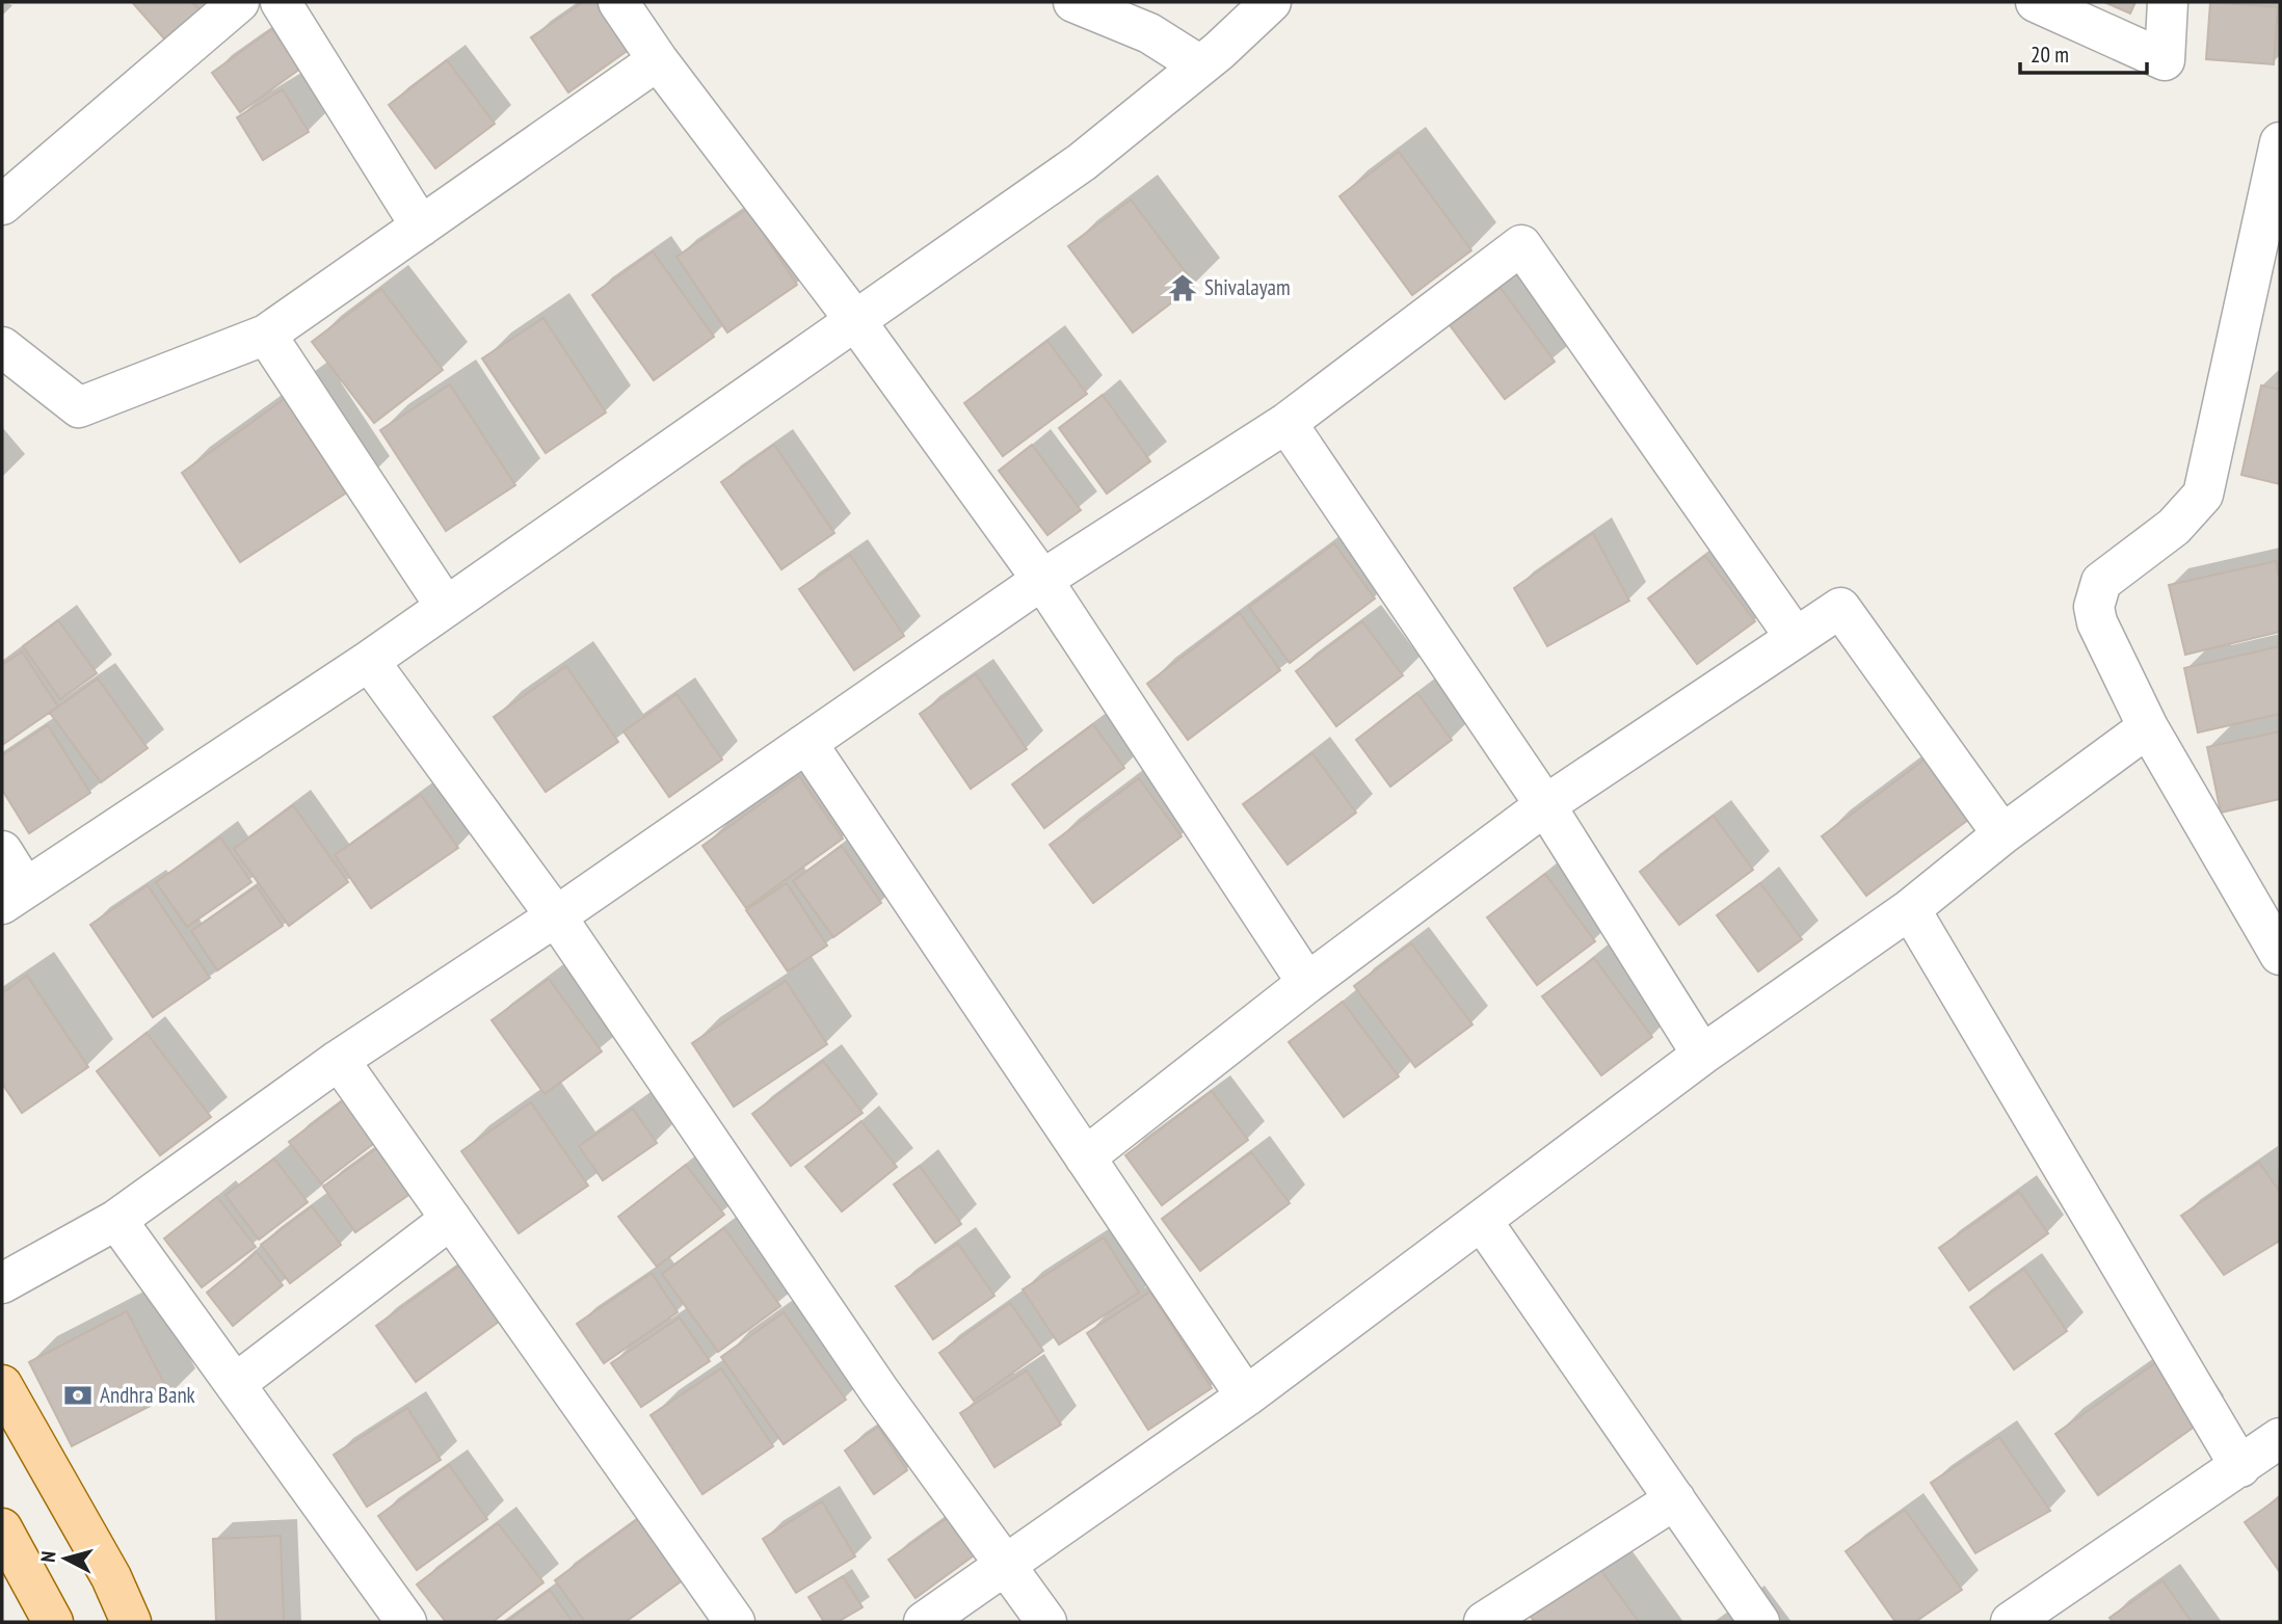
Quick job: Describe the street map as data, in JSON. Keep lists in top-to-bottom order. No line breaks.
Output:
{"places":{"temple":["Shivalayam"],"bank":["Andhra Bank"]},"scale_bar":"20 m","north":"left"}
